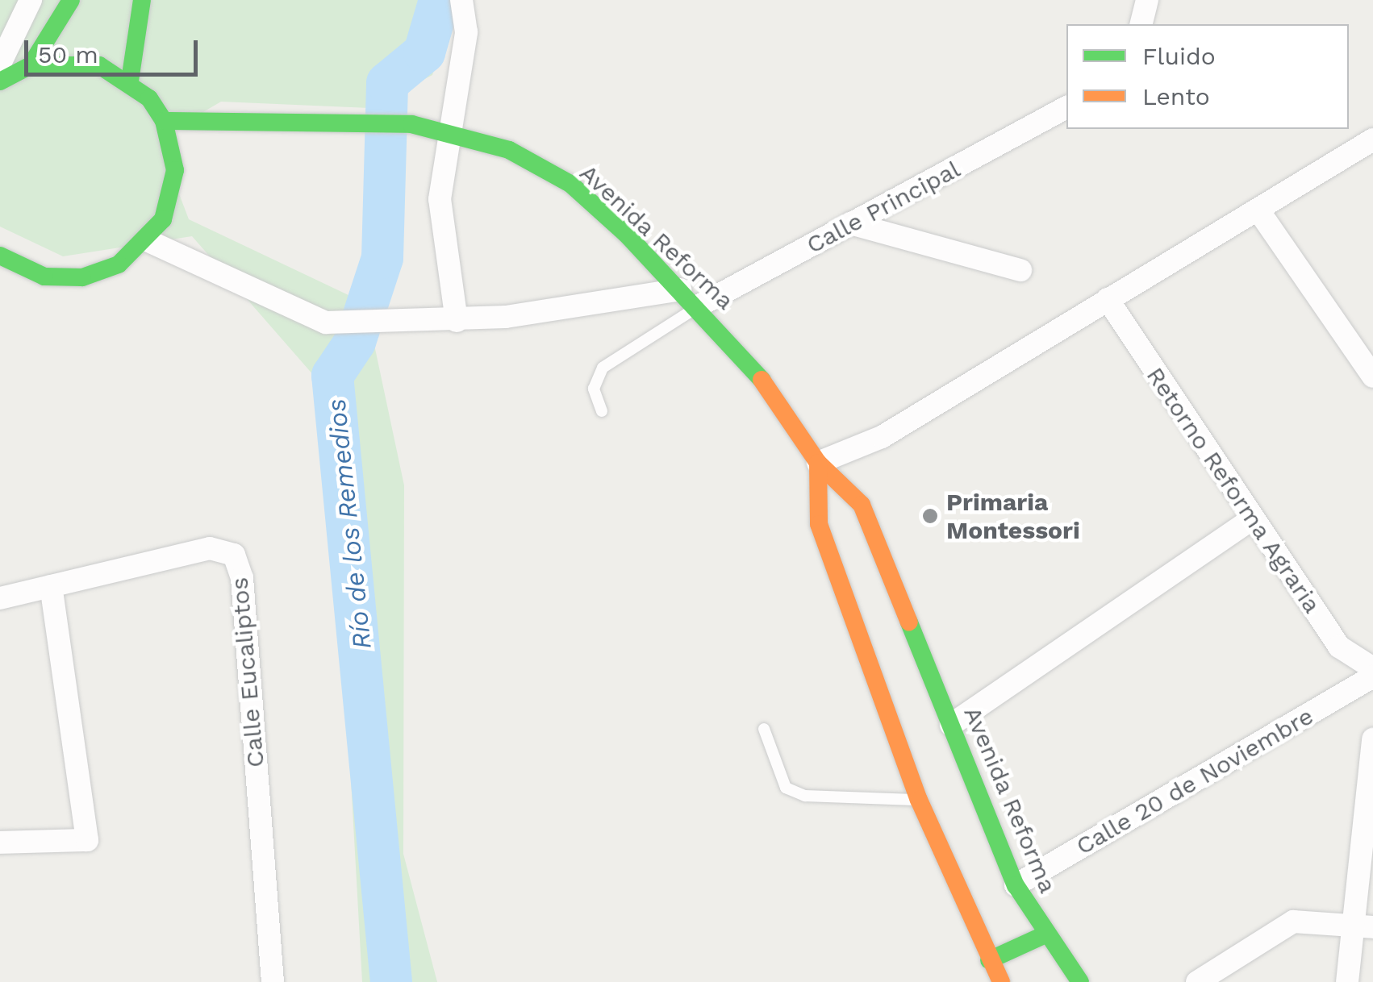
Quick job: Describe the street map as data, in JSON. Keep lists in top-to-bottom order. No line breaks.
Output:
{"streets":{"main road":["Avenida Reforma"],"street":["Calle Principal","Retorno Reforma Agraria","Calle Eucaliptos","Calle 20 de Noviembre"]},"crossings":[["Calle Principal","Avenida Reforma"],["Avenida Reforma","Calle 20 de Noviembre"]],"water":["Río de los Remedios"],"places":["Primaria Montessori"],"legend":["Fluido","Lento"],"scale_bar":"50 m"}
